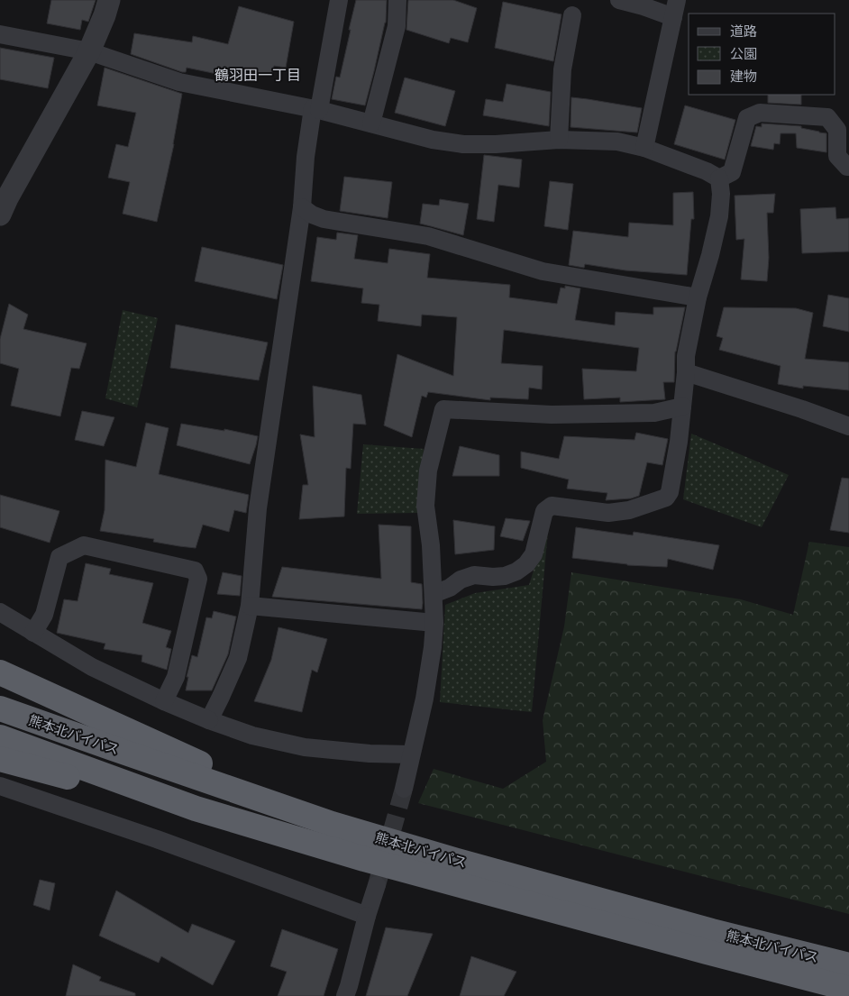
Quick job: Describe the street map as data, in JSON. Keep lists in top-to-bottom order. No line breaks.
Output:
{"streets":{"highway":["熊本北バイパス"]},"districts":["鶴羽田一丁目"],"legend":["道路","公園","建物"]}
